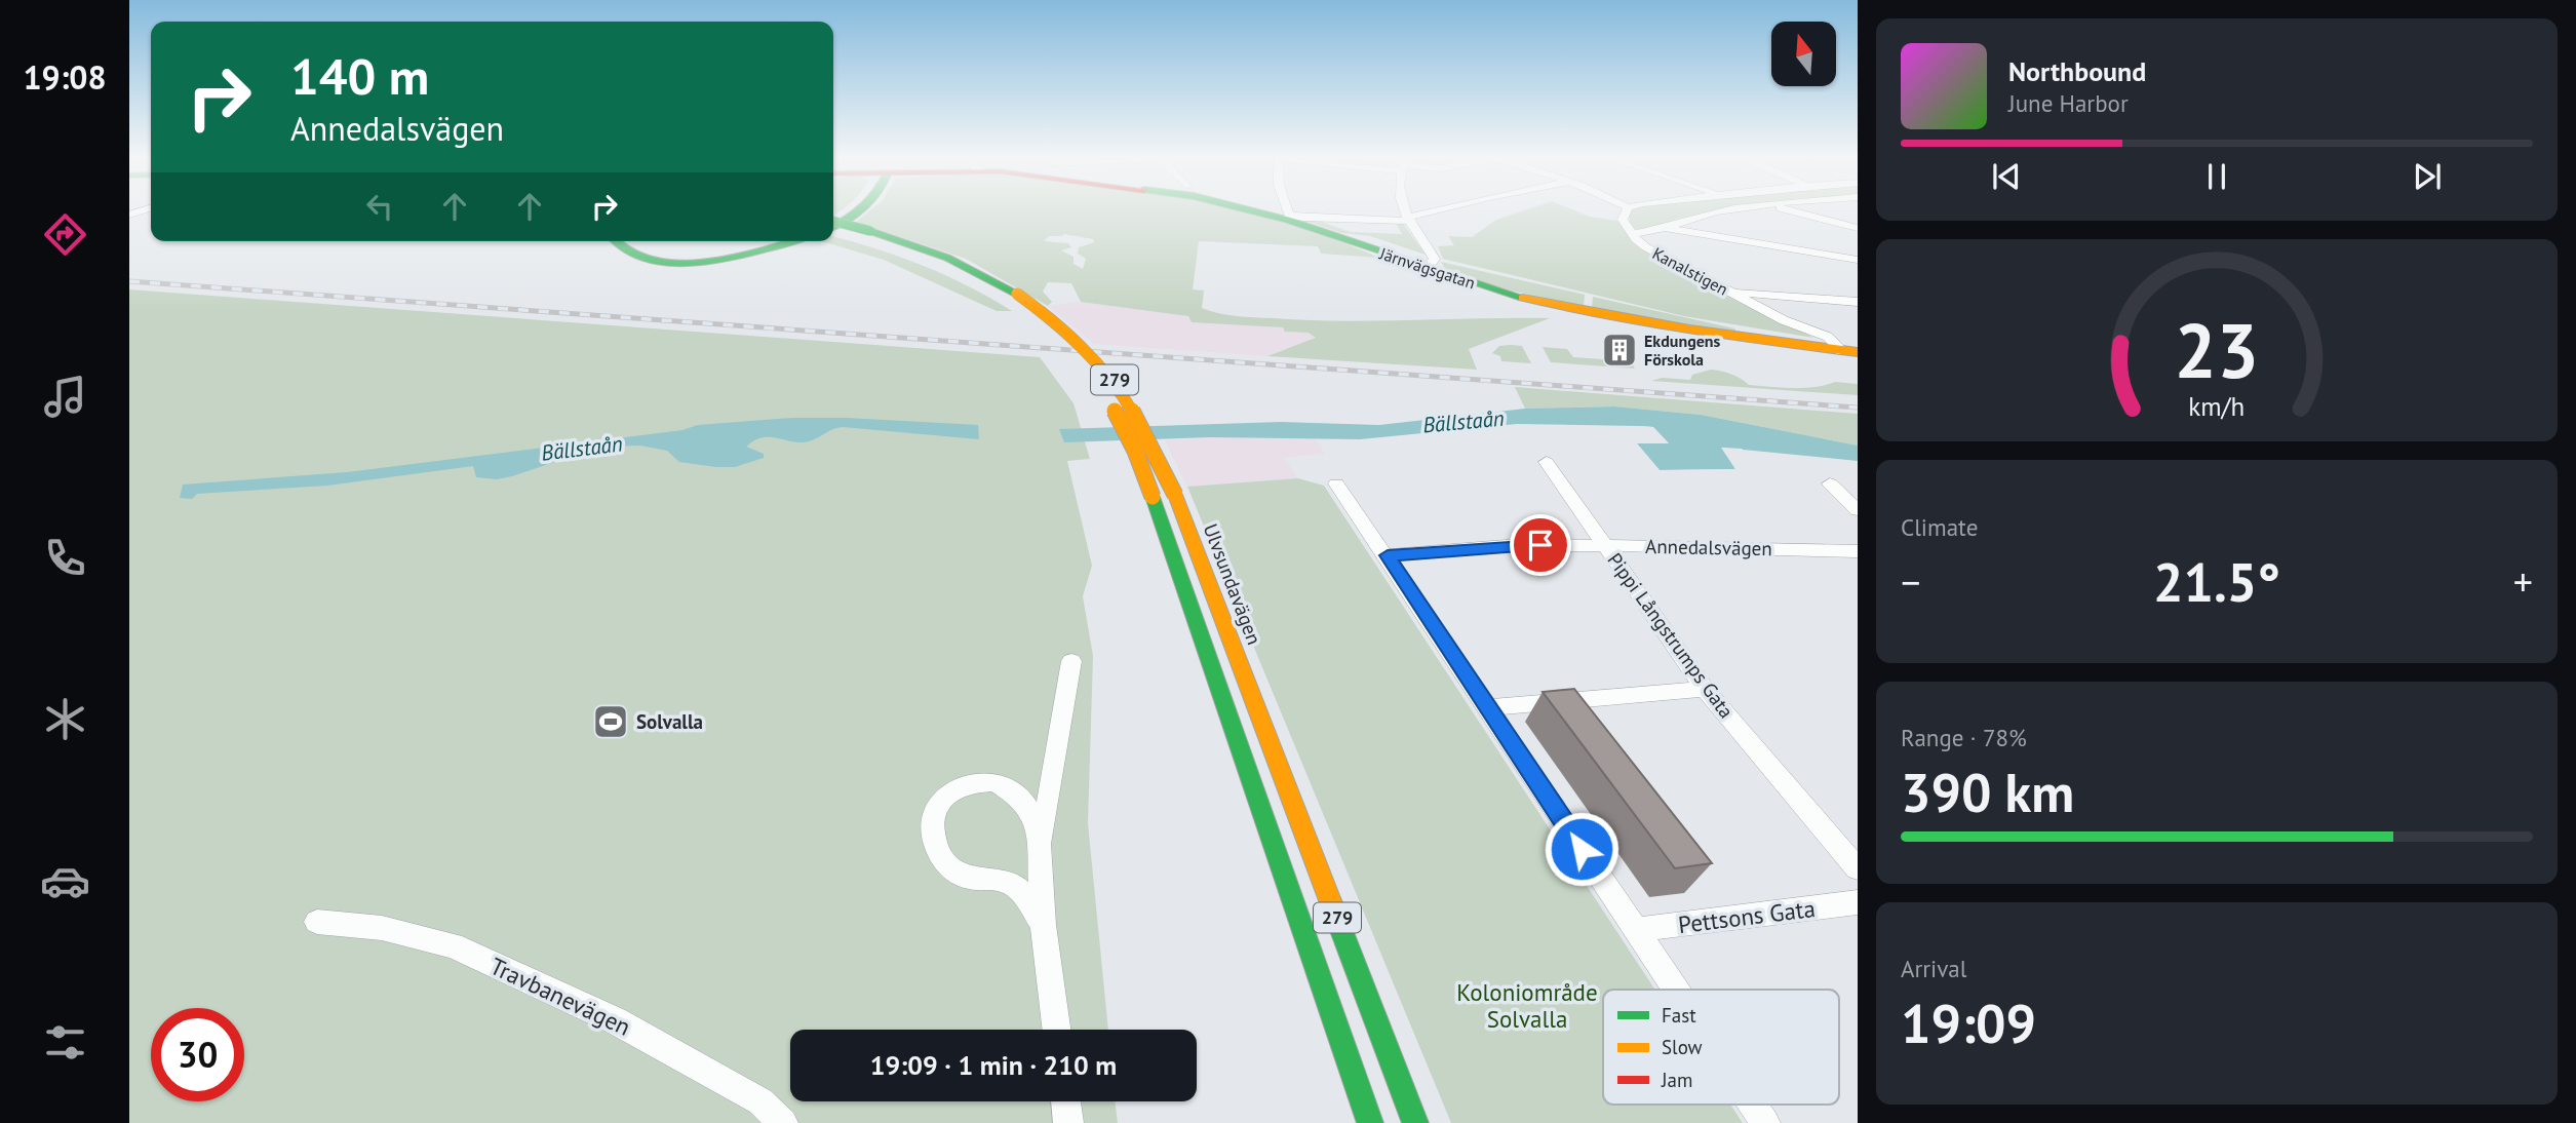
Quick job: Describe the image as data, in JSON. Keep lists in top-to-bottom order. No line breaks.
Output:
{"streets":{"main road":["Järnvägsgatan","279","Ulvsundavägen"],"street":["Kanalstigen","Annedalsvägen","Pippi Långstrumps Gata","Pettsons Gata","Travbanevägen"]},"crossings":[["Järnvägsgatan","Kanalstigen"],["Annedalsvägen","Pippi Långstrumps Gata"]],"water":["Bällstaån"],"parks":["Koloniområde Solvalla"],"places":{"building":["Ekdungens Förskola"],"sports":["Solvalla"]},"legend":["Fast","Slow","Jam"],"north":"top","page":{"tabs":"19:08","turn":["140 m","Annedalsvägen"],"song":["Northbound","June Harbor"],"tile":["Climate",["Range · 78%","390 km"],["Arrival","19:09"]],"heat":["−","21.5°","+"],"limit":"30","trip":"19:09 · 1 min · 210 m","gauge":["23","km/h"]}}
